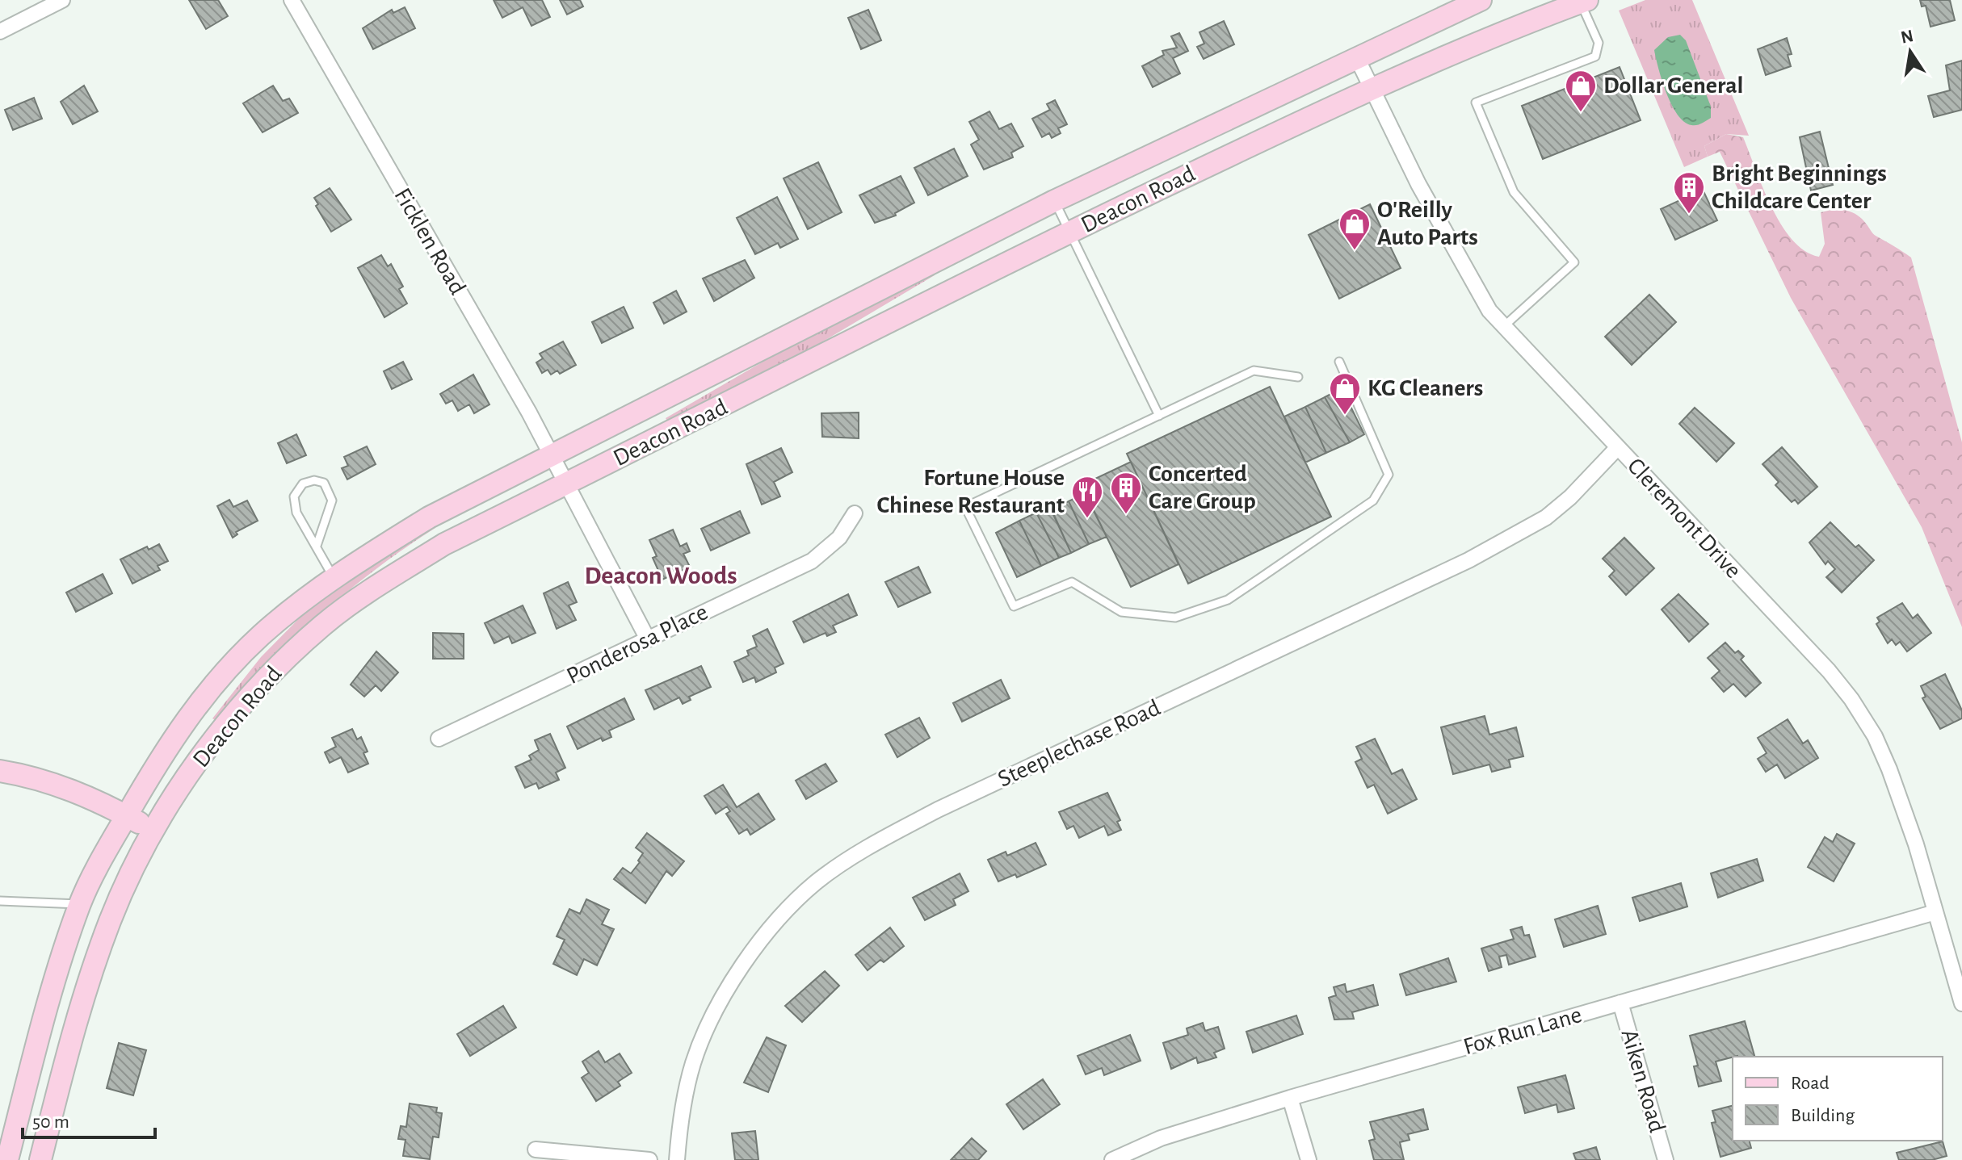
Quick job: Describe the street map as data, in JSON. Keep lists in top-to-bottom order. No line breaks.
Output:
{"streets":{"main road":["Deacon Road"],"street":["Ficklen Road","Cleremont Drive","Ponderosa Place","Steeplechase Road","Fox Run Lane","Aiken Road"]},"crossings":[["Deacon Road","Ficklen Road"],["Deacon Road","Cleremont Drive"],["Ficklen Road","Ponderosa Place"],["Cleremont Drive","Steeplechase Road"],["Cleremont Drive","Fox Run Lane"],["Fox Run Lane","Aiken Road"]],"districts":["Deacon Woods"],"places":{"shop":["Dollar General","O'Reilly Auto Parts","KG Cleaners"],"building":["Bright Beginnings Childcare Center","Concerted Care Group"],"restaurant":["Fortune House Chinese Restaurant"]},"legend":["Road","Building"],"scale_bar":"50 m","north":"top"}
